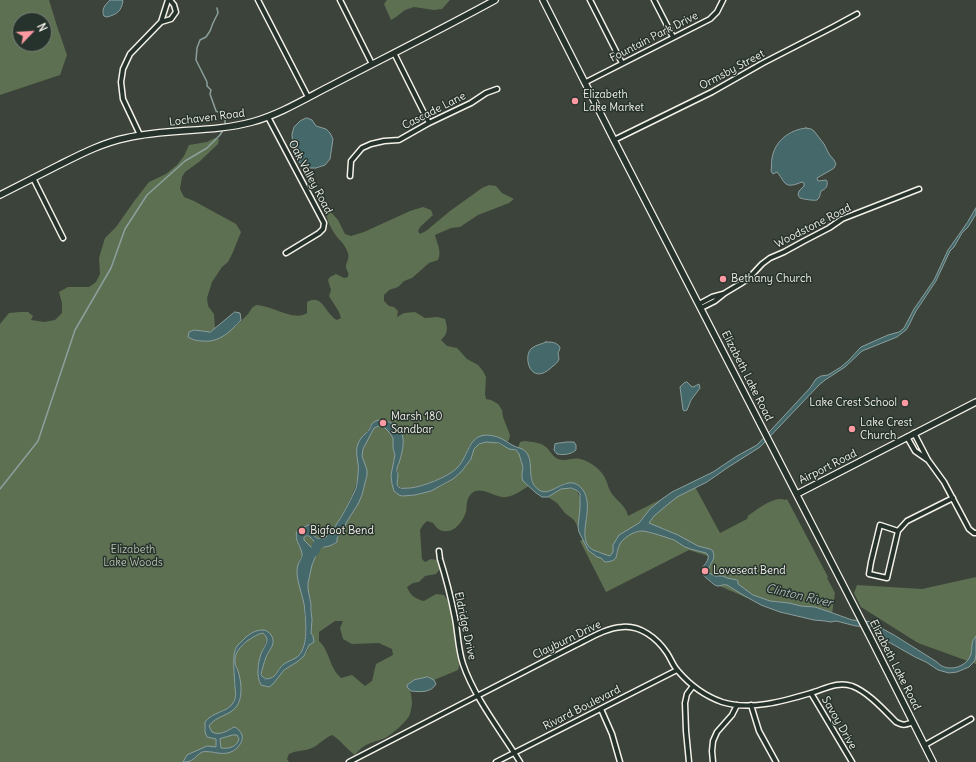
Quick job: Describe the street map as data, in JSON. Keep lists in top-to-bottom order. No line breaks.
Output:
{"streets":{"street":["Fountain Park Drive","Ormsby Street","Cascade Lane","Lochaven Road","Oak Valley Road","Woodstone Road","Elizabeth Lake Road","Airport Road","Eldridge Drive","Clayburn Drive","Rivard Boulevard","Savoy Drive"]},"crossings":[["Fountain Park Drive","Elizabeth Lake Road"],["Ormsby Street","Elizabeth Lake Road"],["Lochaven Road","Oak Valley Road"],["Woodstone Road","Elizabeth Lake Road"],["Elizabeth Lake Road","Airport Road"],["Elizabeth Lake Road","Clayburn Drive"],["Eldridge Drive","Clayburn Drive"],["Eldridge Drive","Rivard Boulevard"],["Clayburn Drive","Rivard Boulevard"],["Clayburn Drive","Savoy Drive"]],"water":["Clinton River"],"parks":["Elizabeth Lake Woods"],"places":["Elizabeth Lake Market","Bethany Church","Lake Crest School","Marsh 180 Sandbar","Lake Crest Church","Bigfoot Bend","Loveseat Bend"],"north":"top right"}
